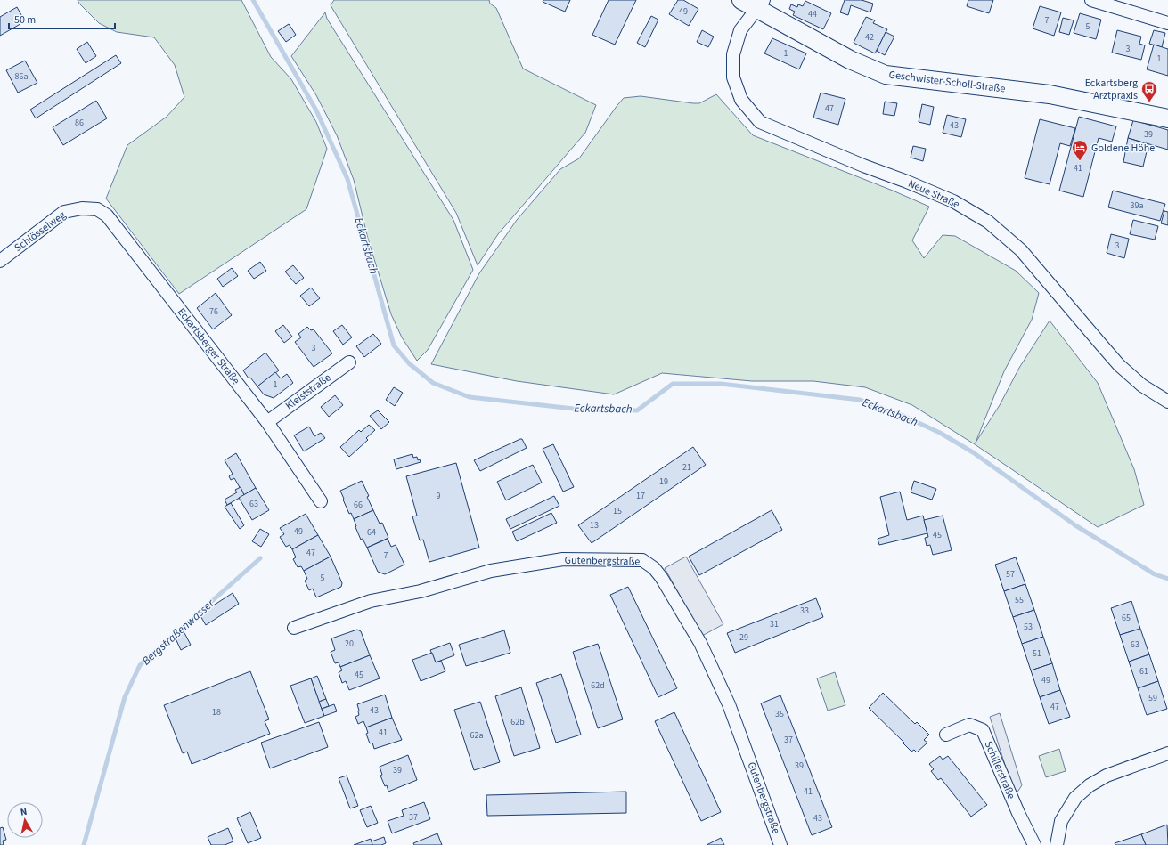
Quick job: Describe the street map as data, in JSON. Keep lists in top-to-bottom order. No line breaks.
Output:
{"streets":{"street":["Geschwister-Scholl-Straße","Neue Straße","Schlösselweg","Eckartsberger Straße","Kleiststraße","Gutenbergstraße","Schillerstraße"]},"crossings":[["Geschwister-Scholl-Straße","Neue Straße"],["Schlösselweg","Eckartsberger Straße"],["Eckartsberger Straße","Kleiststraße"]],"water":["Eckartsbach","Bergstraßenwasser"],"places":{"bus stop":["Eckartsberg Arztpraxis"],"hotel":["Goldene Höhe"]},"house_numbers":["49","44","7","5","42","3","1","1","86a","47","86","43","39","41","39a","3","76","3","1","21","19","9","17","63","66","15","13","49","64","45","47","7","57","5","55","33","65","31","53","29","20","63","51","61","45","49","62d","59","47","43","18","35","62b","41","62a","37","39","39","41","37","43"],"scale_bar":"50 m","north":"top"}
